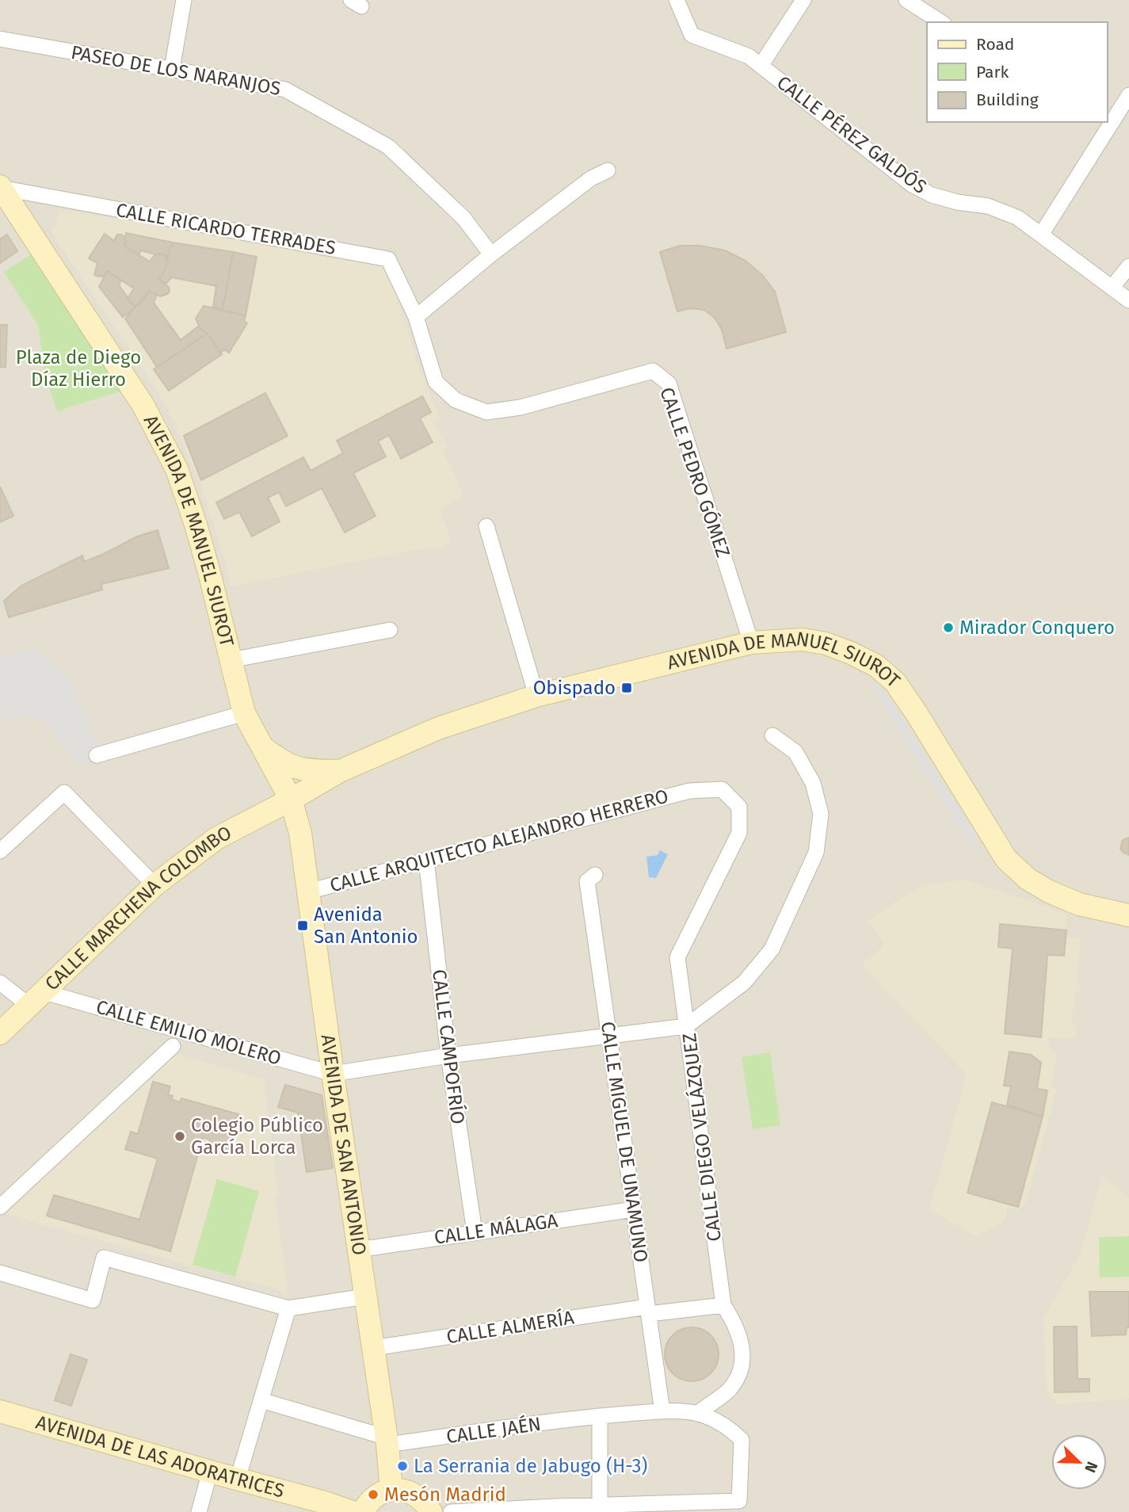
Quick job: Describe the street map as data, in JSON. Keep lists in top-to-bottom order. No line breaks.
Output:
{"streets":{"main road":["AVENIDA DE MANUEL SIUROT","CALLE MARCHENA COLOMBO","AVENIDA DE SAN ANTONIO","AVENIDA DE LAS ADORATRICES"],"street":["PASEO DE LOS NARANJOS","CALLE PÉREZ GALDÓS","CALLE RICARDO TERRADES","CALLE PEDRO GÓMEZ","CALLE ARQUITECTO ALEJANDRO HERRERO","CALLE EMILIO MOLERO","CALLE CAMPOFRÍO","CALLE DIEGO VELÁZQUEZ","CALLE MIGUEL DE UNAMUNO","CALLE MÁLAGA","CALLE ALMERÍA","CALLE JAÉN"]},"crossings":[["CALLE RICARDO TERRADES","CALLE PEDRO GÓMEZ"],["CALLE RICARDO TERRADES","AVENIDA DE MANUEL SIUROT"],["CALLE PEDRO GÓMEZ","AVENIDA DE MANUEL SIUROT"],["AVENIDA DE MANUEL SIUROT","CALLE MARCHENA COLOMBO"],["AVENIDA DE MANUEL SIUROT","AVENIDA DE SAN ANTONIO"],["CALLE ARQUITECTO ALEJANDRO HERRERO","CALLE CAMPOFRÍO"],["CALLE ARQUITECTO ALEJANDRO HERRERO","CALLE DIEGO VELÁZQUEZ"],["CALLE ARQUITECTO ALEJANDRO HERRERO","AVENIDA DE SAN ANTONIO"],["CALLE MARCHENA COLOMBO","CALLE EMILIO MOLERO"],["CALLE MARCHENA COLOMBO","AVENIDA DE SAN ANTONIO"],["CALLE EMILIO MOLERO","AVENIDA DE SAN ANTONIO"],["CALLE CAMPOFRÍO","CALLE MÁLAGA"],["CALLE DIEGO VELÁZQUEZ","CALLE ALMERÍA"],["CALLE DIEGO VELÁZQUEZ","CALLE JAÉN"],["CALLE MIGUEL DE UNAMUNO","CALLE MÁLAGA"],["CALLE MIGUEL DE UNAMUNO","CALLE ALMERÍA"],["CALLE MIGUEL DE UNAMUNO","CALLE JAÉN"],["AVENIDA DE SAN ANTONIO","CALLE MÁLAGA"],["AVENIDA DE SAN ANTONIO","CALLE ALMERÍA"],["AVENIDA DE SAN ANTONIO","CALLE JAÉN"]],"parks":["Plaza de Diego Díaz Hierro"],"places":{"other":["Mirador Conquero","Colegio Público García Lorca","La Serrania de Jabugo (H-3)","Mesón Madrid"],"transit":["Obispado","Avenida San Antonio"]},"legend":["Road","Park","Building"],"north":"bottom right"}
